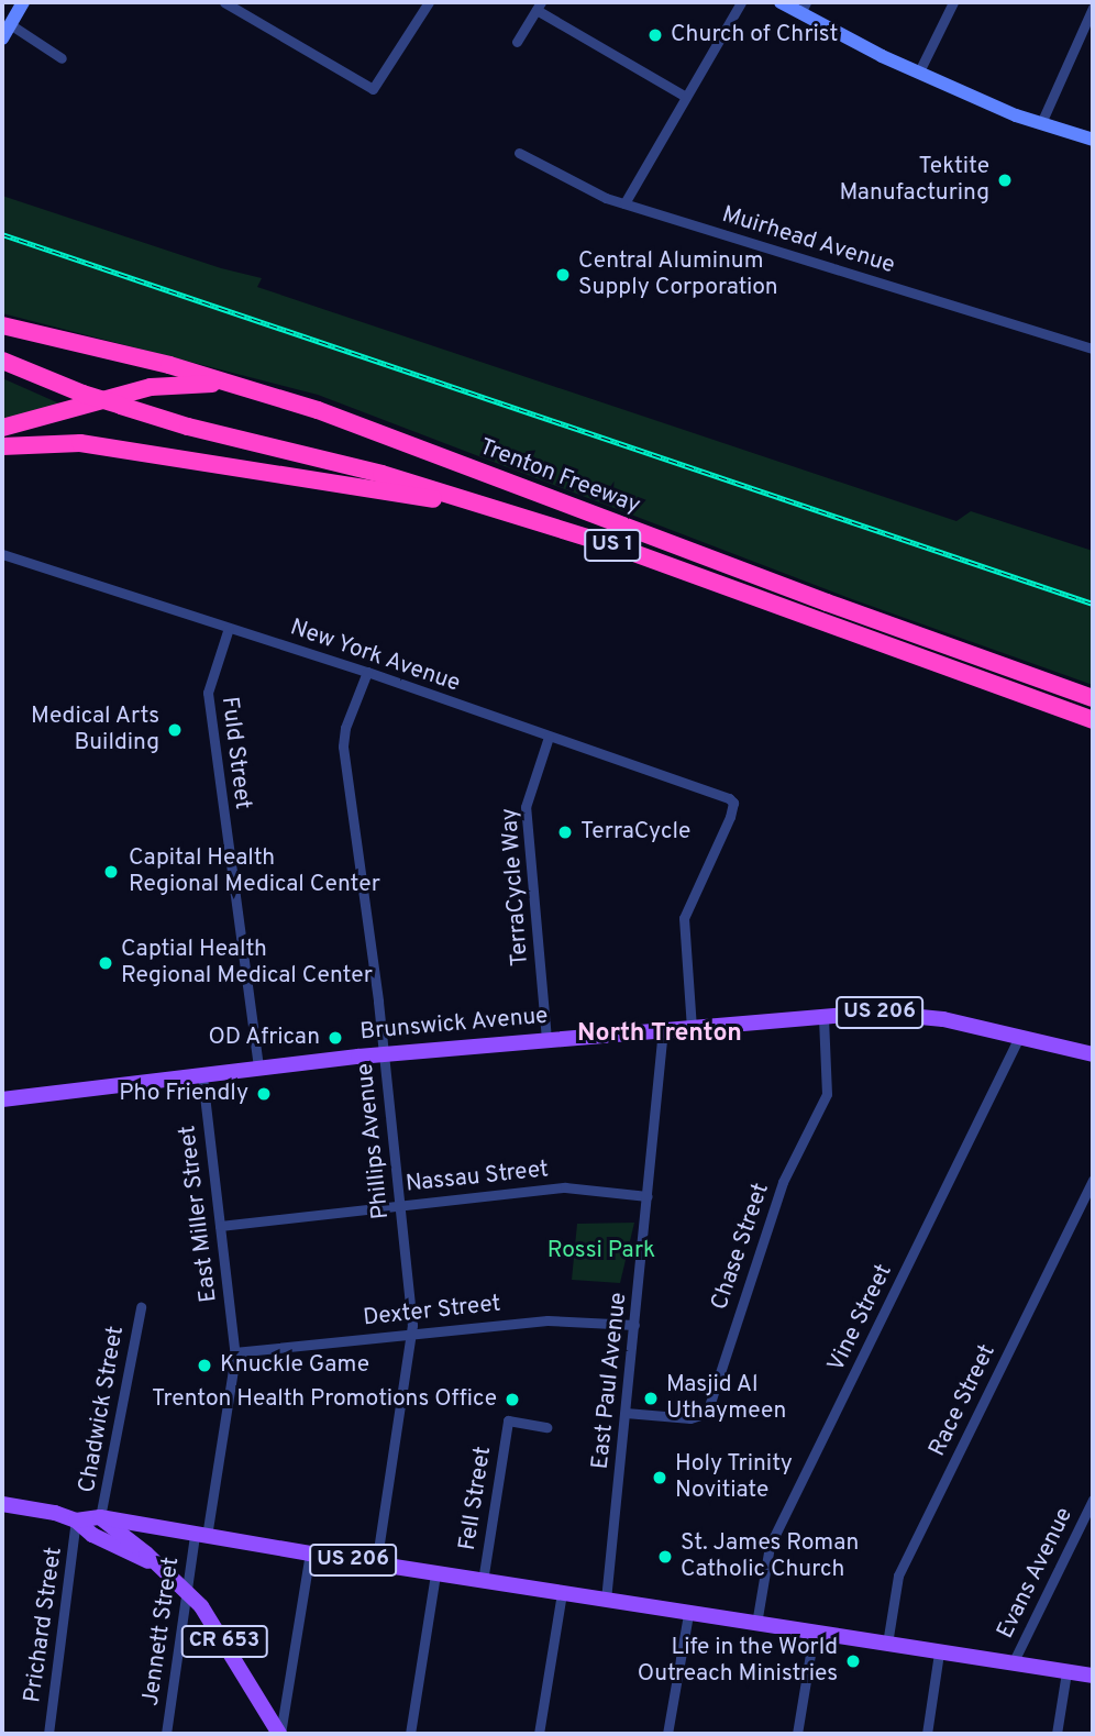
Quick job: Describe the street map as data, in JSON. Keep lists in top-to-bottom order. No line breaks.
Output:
{"streets":{"highway":["Trenton Freeway","US 1"],"main road":["US 206","Brunswick Avenue","CR 653"],"street":["Muirhead Avenue","New York Avenue","Fuld Street","TerraCycle Way","Phillips Avenue","Nassau Street","East Miller Street","Chase Street","Dexter Street","Vine Street","East Paul Avenue","Race Street","Chadwick Street","Fell Street","Evans Avenue","Prichard Street","Jennett Street"]},"crossings":[["New York Avenue","Fuld Street"],["New York Avenue","TerraCycle Way"],["New York Avenue","Brunswick Avenue"],["New York Avenue","Phillips Avenue"],["Fuld Street","Brunswick Avenue"],["TerraCycle Way","Brunswick Avenue"],["US 206","Phillips Avenue"],["US 206","East Miller Street"],["US 206","Vine Street"],["US 206","East Paul Avenue"],["US 206","Race Street"],["US 206","Chadwick Street"],["US 206","Fell Street"],["US 206","Evans Avenue"],["US 206","Prichard Street"],["US 206","Jennett Street"],["US 206","CR 653"],["Brunswick Avenue","Phillips Avenue"],["Brunswick Avenue","East Miller Street"],["Brunswick Avenue","Chase Street"],["Brunswick Avenue","Vine Street"],["Brunswick Avenue","East Paul Avenue"],["Phillips Avenue","Nassau Street"],["Phillips Avenue","Dexter Street"],["Nassau Street","East Miller Street"],["Nassau Street","East Paul Avenue"],["East Miller Street","Dexter Street"],["East Miller Street","Jennett Street"],["Chase Street","East Paul Avenue"],["Dexter Street","East Paul Avenue"],["Chadwick Street","CR 653"],["Prichard Street","CR 653"],["Jennett Street","CR 653"]],"districts":["North Trenton"],"parks":["Rossi Park"],"places":["Church of Christ","Tektite Manufacturing","Central Aluminum Supply Corporation","Medical Arts Building","TerraCycle","Capital Health Regional Medical Center","Captial Health Regional Medical Center","OD African","Pho Friendly","Knuckle Game","Masjid Al Uthaymeen","Trenton Health Promotions Office","Holy Trinity Novitiate","St. James Roman Catholic Church","Life in the World Outreach Ministries"]}
